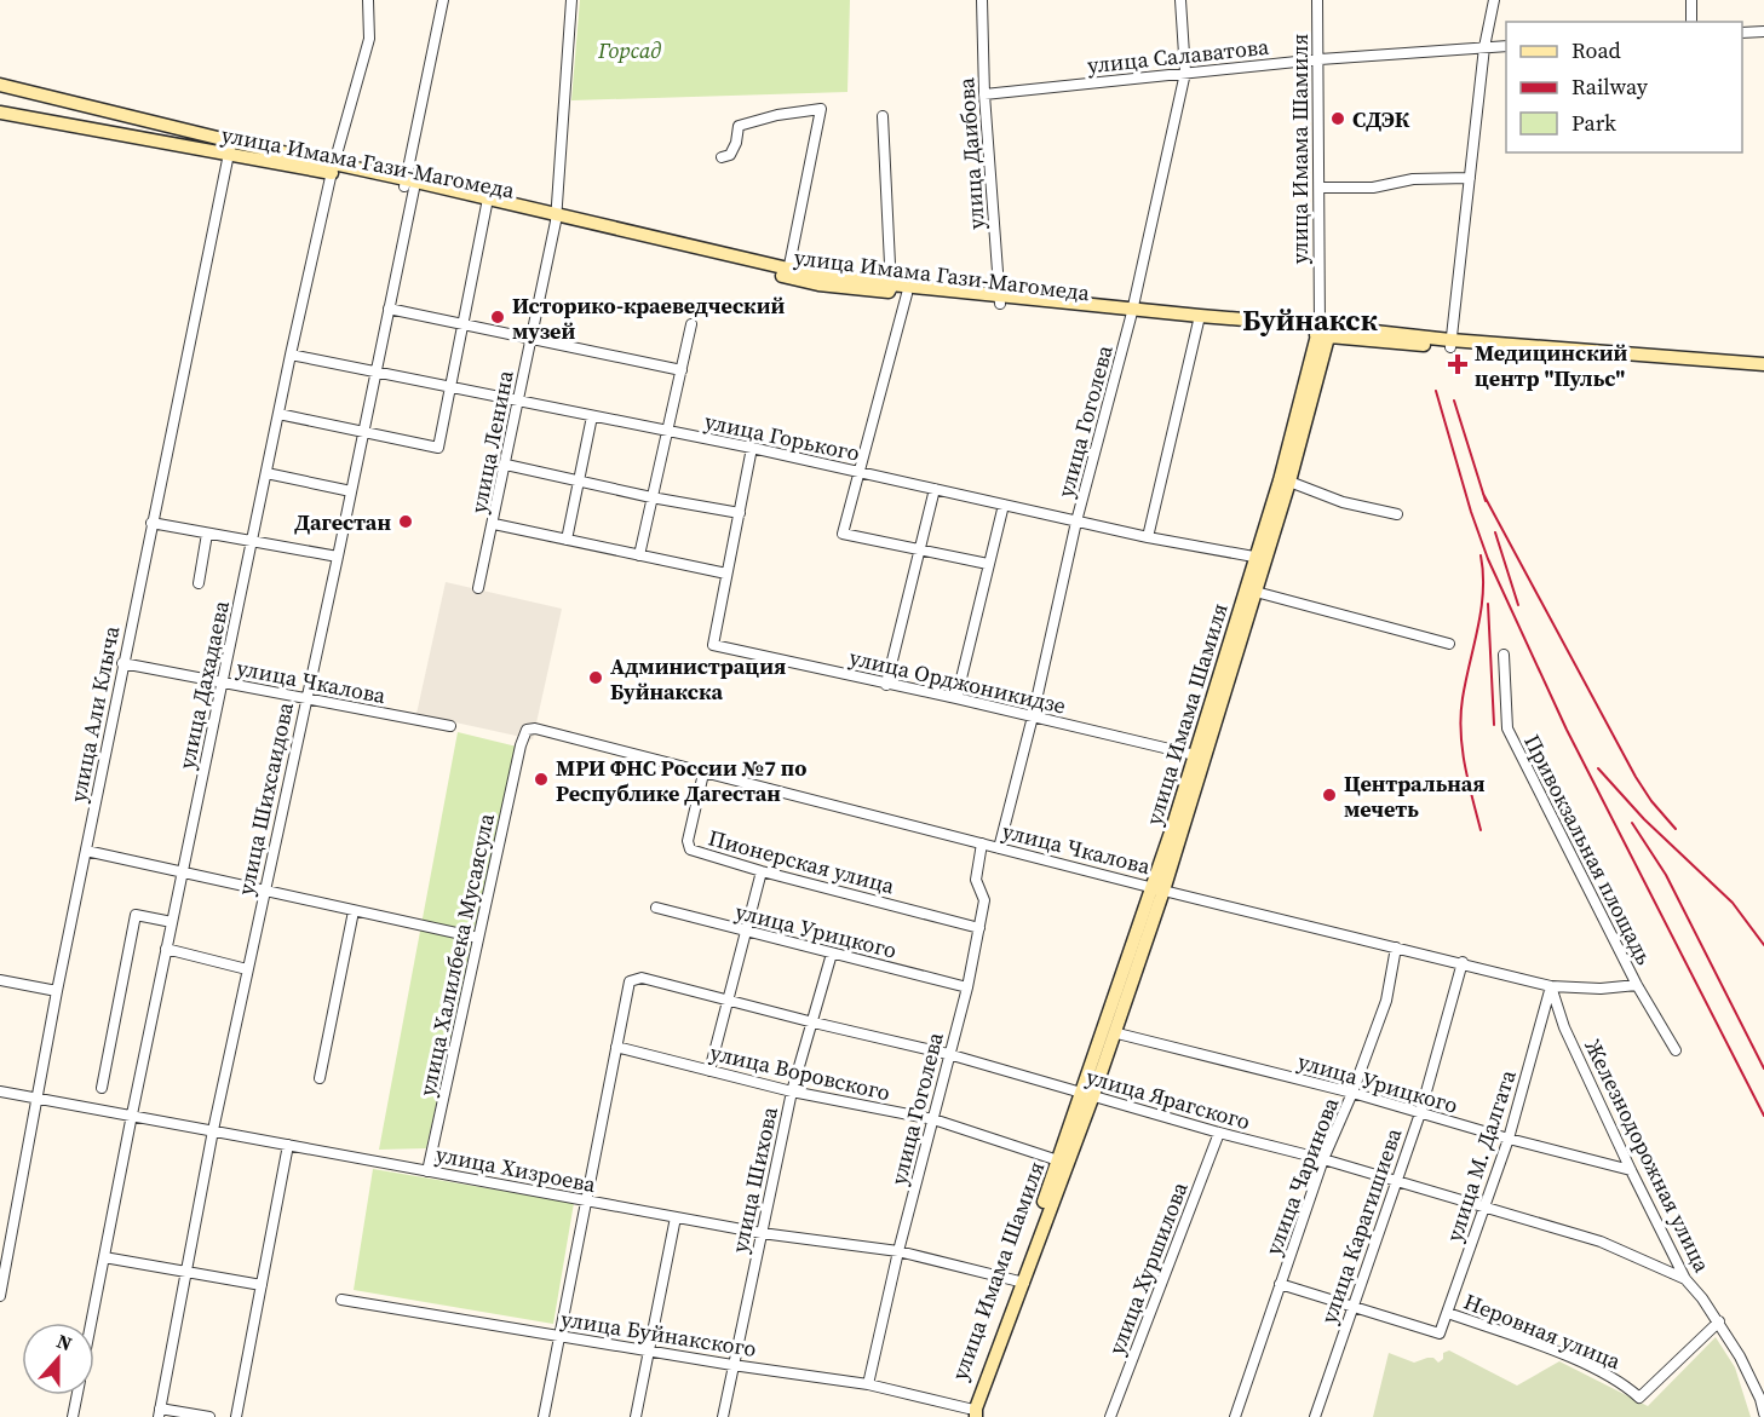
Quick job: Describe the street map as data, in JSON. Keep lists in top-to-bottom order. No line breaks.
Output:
{"streets":{"main road":["улица Имама Шамиля","улица Имама Гази-Магомеда"],"street":["улица Салаватова","улица Даибова","улица Гоголева","улица Горького","улица Ленина","улица Чкалова","улица Орджоникидзе","улица Дахадаева","улица Али Клыча","улица Шихсаидова","Привокзальная площадь","Пионерская улица","улица Урицкого","улица Халилбека Мусаясула","улица Воровского","улица Ярагского","улица М. Далгата","Железнодорожная улица","улица Хизроева","улица Чаринова","улица Шихова","улица Карагишиева","улица Хуршилова","Неровная улица","улица Буйнакского"]},"crossings":[["улица Салаватова","улица Имама Шамиля"],["улица Салаватова","улица Даибова"],["улица Салаватова","улица Гоголева"],["улица Имама Шамиля","улица Горького"],["улица Имама Шамиля","улица Чкалова"],["улица Имама Шамиля","улица Орджоникидзе"],["улица Имама Шамиля","улица Урицкого"],["улица Имама Шамиля","улица Воровского"],["улица Имама Шамиля","улица Ярагского"],["улица Имама Шамиля","улица Хизроева"],["улица Имама Шамиля","улица Буйнакского"],["улица Даибова","улица Имама Гази-Магомеда"],["улица Имама Гази-Магомеда","улица Ленина"],["улица Имама Гази-Магомеда","улица Дахадаева"],["улица Имама Гази-Магомеда","улица Али Клыча"],["улица Имама Гази-Магомеда","улица Шихсаидова"],["улица Гоголева","улица Горького"],["улица Гоголева","улица Чкалова"],["улица Гоголева","улица Орджоникидзе"],["улица Гоголева","Пионерская улица"],["улица Гоголева","улица Урицкого"],["улица Гоголева","улица Воровского"],["улица Гоголева","улица Ярагского"],["улица Гоголева","улица Хизроева"],["улица Гоголева","улица Буйнакского"],["улица Горького","улица Ленина"],["улица Горького","улица Дахадаева"],["улица Горького","улица Шихсаидова"],["улица Чкалова","улица Дахадаева"],["улица Чкалова","улица Али Клыча"],["улица Чкалова","улица Шихсаидова"],["улица Чкалова","Привокзальная площадь"],["улица Чкалова","Пионерская улица"],["улица Чкалова","улица Халилбека Мусаясула"],["улица Чкалова","улица М. Далгата"],["улица Чкалова","Железнодорожная улица"],["улица Чкалова","улица Чаринова"],["улица Чкалова","улица Карагишиева"],["улица Дахадаева","улица Хизроева"],["улица Али Клыча","улица Хизроева"],["улица Шихсаидова","улица Хизроева"],["улица Урицкого","улица М. Далгата"],["улица Урицкого","Железнодорожная улица"],["улица Урицкого","улица Чаринова"],["улица Урицкого","улица Шихова"],["улица Урицкого","улица Карагишиева"],["улица Халилбека Мусаясула","улица Хизроева"],["улица Воровского","улица Ярагского"],["улица Воровского","улица Шихова"],["улица Ярагского","улица М. Далгата"],["улица Ярагского","Железнодорожная улица"],["улица Ярагского","улица Чаринова"],["улица Ярагского","улица Шихова"],["улица Ярагского","улица Карагишиева"],["улица Ярагского","улица Хуршилова"],["улица М. Далгата","Железнодорожная улица"],["улица М. Далгата","Неровная улица"],["Железнодорожная улица","Неровная улица"],["улица Хизроева","улица Шихова"],["улица Чаринова","Неровная улица"],["улица Шихова","улица Буйнакского"],["улица Карагишиева","Неровная улица"]],"districts":["Буйнакск"],"parks":["Горсад"],"places":{"other":["СДЭК","Историко-краеведческий музей","Дагестан","Администрация Буйнакска","МРИ ФНС России №7 по Республике Дагестан","Центральная мечеть"],"health":["Медицинский центр \"Пульс\""]},"legend":["Road","Railway","Park"],"north":"top"}
